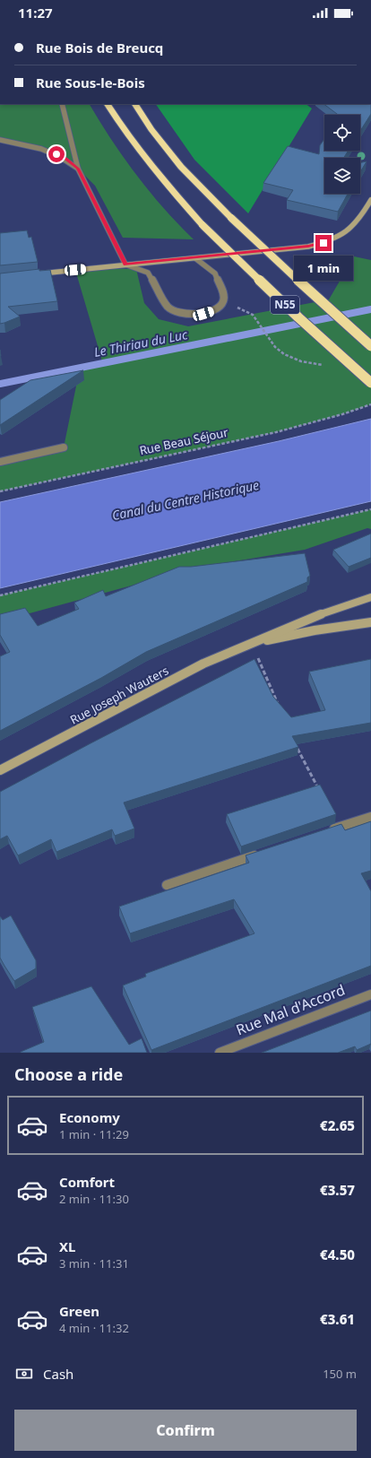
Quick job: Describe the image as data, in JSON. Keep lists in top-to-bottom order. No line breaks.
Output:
{"streets":{"highway":["N55"],"street":["Rue Joseph Wauters","Rue Mal d'Accord"],"path":["Rue Beau Séjour"]},"water":["Le Thiriau du Luc","Canal du Centre Historique"],"page":{"status":"11:27","banner":["Rue Bois de Breucq","Rue Sous-le-Bois"],"bubble":"1 min","heading":"Choose a ride","list":[{"name":"Economy","note":"1 min · 11:29","value":"€2.65"},{"name":"Comfort","note":"2 min · 11:30","value":"€3.57"},{"name":"XL","note":"3 min · 11:31","value":"€4.50"},{"name":"Green","note":"4 min · 11:32","value":"€3.61"}],"pay":["Cash","150 m"],"buttons":"Confirm"}}
